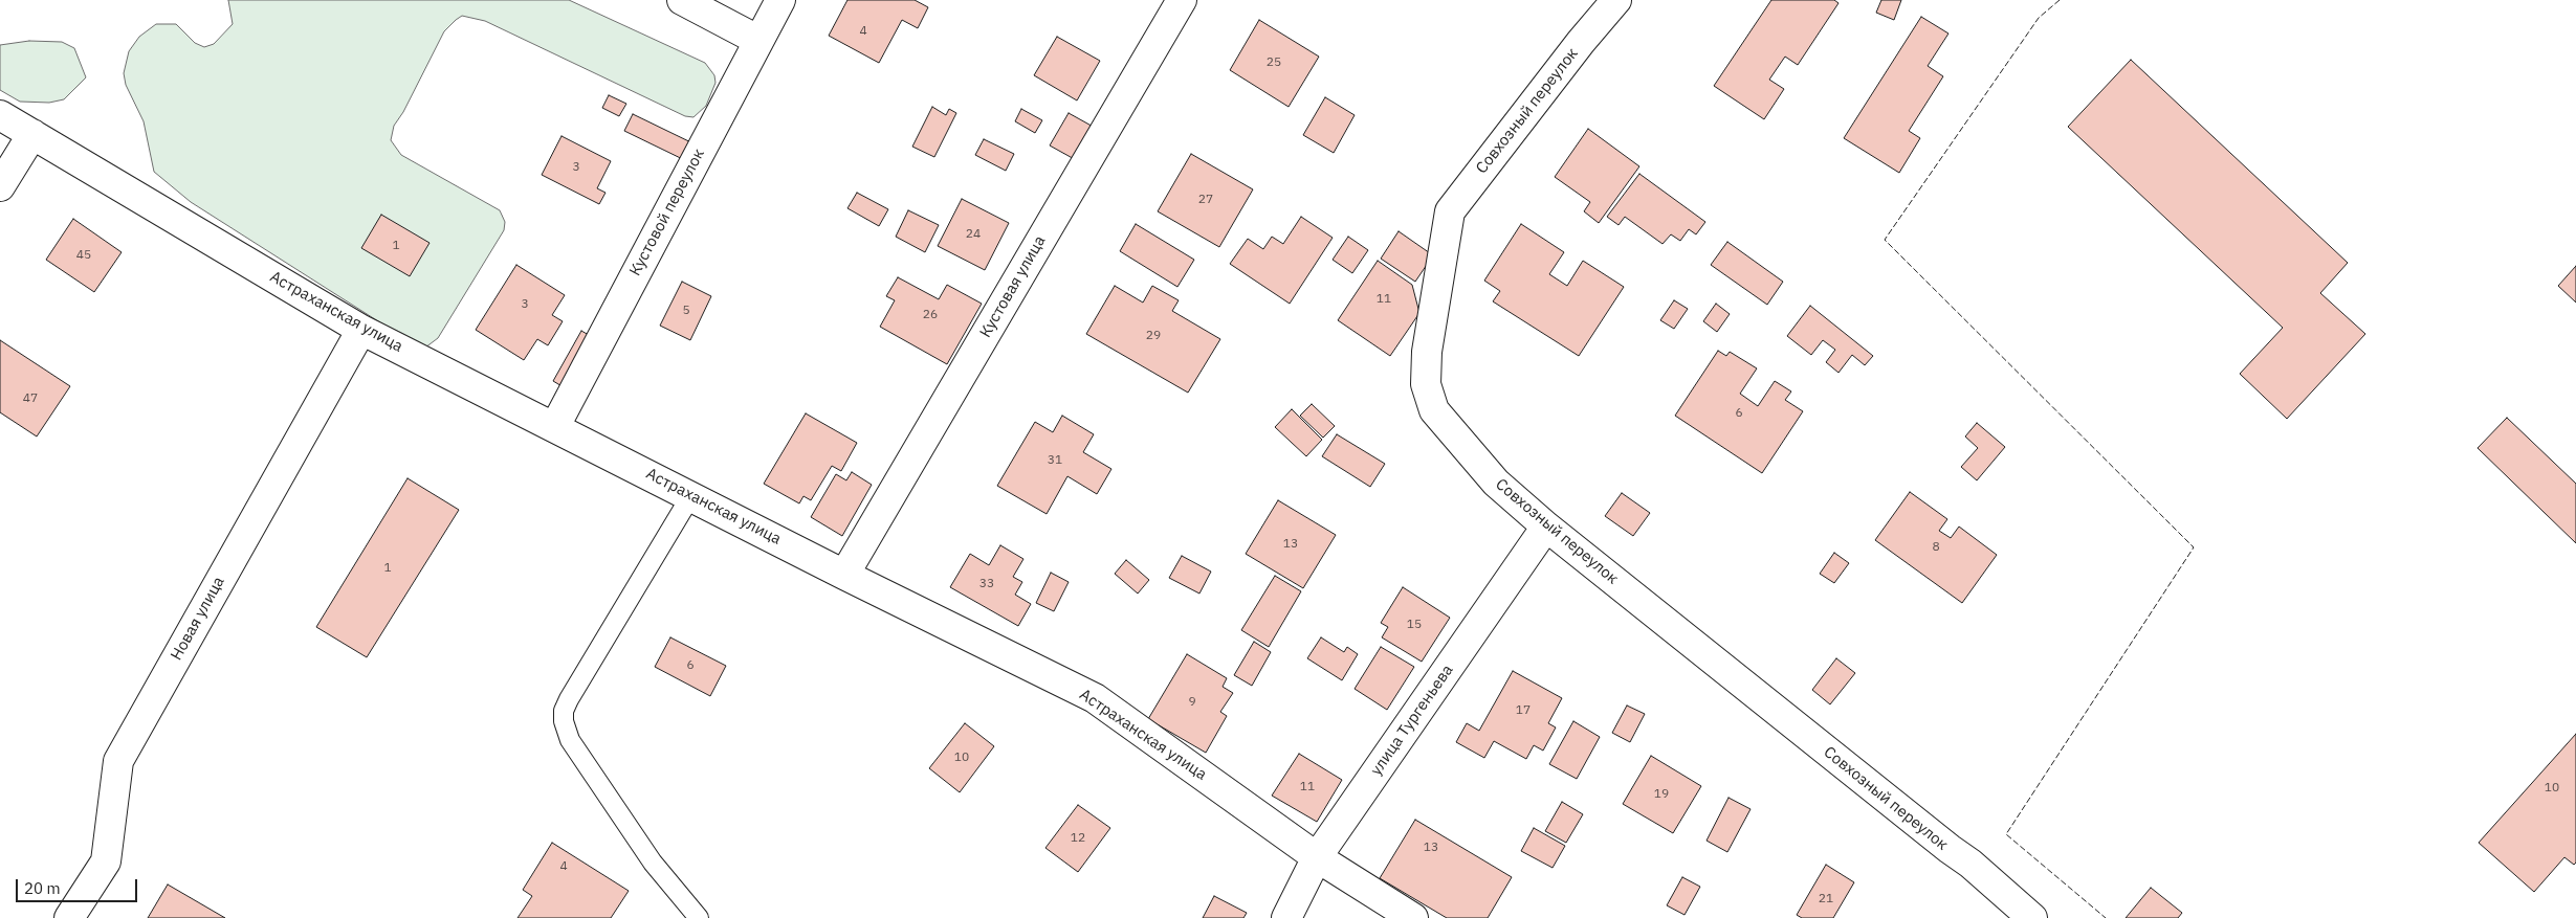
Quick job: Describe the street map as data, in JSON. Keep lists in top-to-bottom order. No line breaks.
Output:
{"streets":{"street":["Совхозный переулок","Кустовой переулок","Кустовая улица","Астраханская улица","Новая улица","улица Тургеньева"]},"crossings":[["Совхозный переулок","улица Тургеньева"],["Кустовой переулок","Астраханская улица"],["Кустовая улица","Астраханская улица"],["Астраханская улица","Новая улица"],["Астраханская улица","улица Тургеньева"]],"house_numbers":["4","25","3","27","24","1","45","11","3","5","26","29","47","6","31","13","8","1","33","15","6","9","17","10","11","10","19","12","13","4","21"],"scale_bar":"20 m"}
